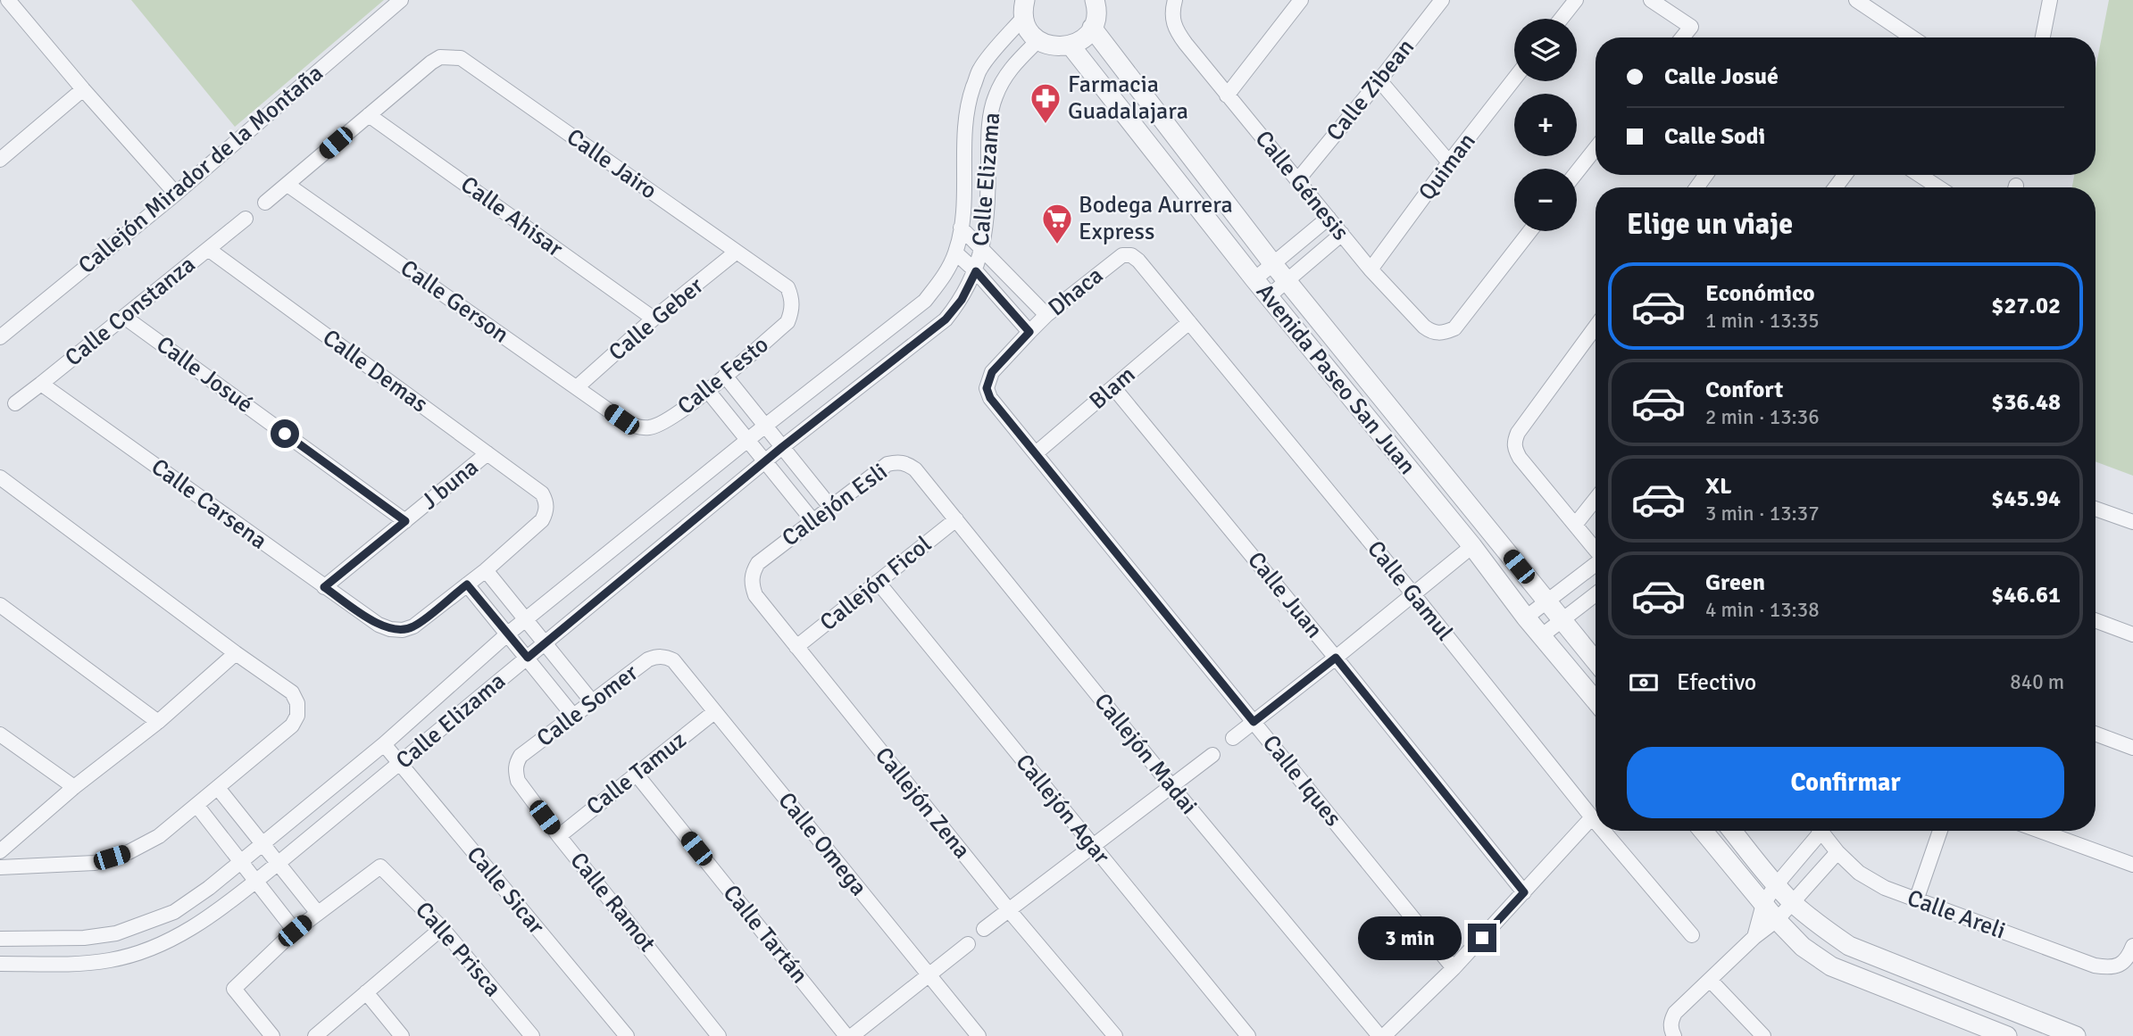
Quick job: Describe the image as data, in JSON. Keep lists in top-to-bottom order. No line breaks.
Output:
{"streets":{"street":["Calle Zibean","Calle Jairo","Quiman","Callejón Mirador de la Montaña","Calle Elizama","Calle Génesis","Calle Ahisar","Dhaca","Calle Gerson","Calle Constanza","Calle Geber","Calle Demas","Calle Josué","Calle Festo","Avenida Paseo San Juan","Blam","J buna","Calle Carsena","Callejón Esli","Callejón Ficol","Calle Gamul","Calle Juan","Calle Somer","Callejón Madai","Calle Tamuz","Calle Iques","Callejón Zena","Callejón Agar","Calle Omega","Calle Sicar","Calle Ramot","Calle Areli","Calle Tartán","Calle Prisca"]},"crossings":[["Calle Zibean","Calle Génesis"],["Calle Jairo","Calle Ahisar"],["Calle Jairo","Calle Geber"],["Calle Jairo","Calle Festo"],["Quiman","Calle Génesis"],["Calle Elizama","Calle Sicar"],["Calle Ahisar","Calle Geber"],["Dhaca","Calle Gamul"],["Dhaca","Calle Iques"],["Calle Gerson","Calle Geber"],["Calle Gerson","Calle Festo"],["Calle Constanza","Calle Demas"],["Calle Constanza","Calle Josué"],["Calle Constanza","Calle Carsena"],["Calle Demas","J buna"],["Calle Josué","J buna"],["Blam","Calle Gamul"],["Blam","Calle Juan"],["Blam","Calle Iques"],["J buna","Calle Carsena"],["Callejón Esli","Callejón Madai"],["Callejón Esli","Callejón Zena"],["Callejón Ficol","Callejón Madai"],["Callejón Ficol","Callejón Zena"],["Callejón Ficol","Callejón Agar"],["Calle Somer","Calle Omega"],["Calle Somer","Calle Ramot"],["Calle Tamuz","Calle Omega"],["Calle Tamuz","Calle Ramot"],["Calle Tamuz","Calle Tartán"]],"places":{"pharmacy":["Farmacia Guadalajara"],"supermarket":["Bodega Aurrera Express"]},"page":{"map_buttons":["+","−"],"banner":["Calle Josué","Calle Sodi"],"heading":"Elige un viaje","list":[{"name":"Económico","note":"1 min · 13:35","value":"$27.02"},{"name":"Confort","note":"2 min · 13:36","value":"$36.48"},{"name":"XL","note":"3 min · 13:37","value":"$45.94"},{"name":"Green","note":"4 min · 13:38","value":"$46.61"}],"pay":["Efectivo","840 m"],"buttons":"Confirmar","bubble":"3 min"}}
